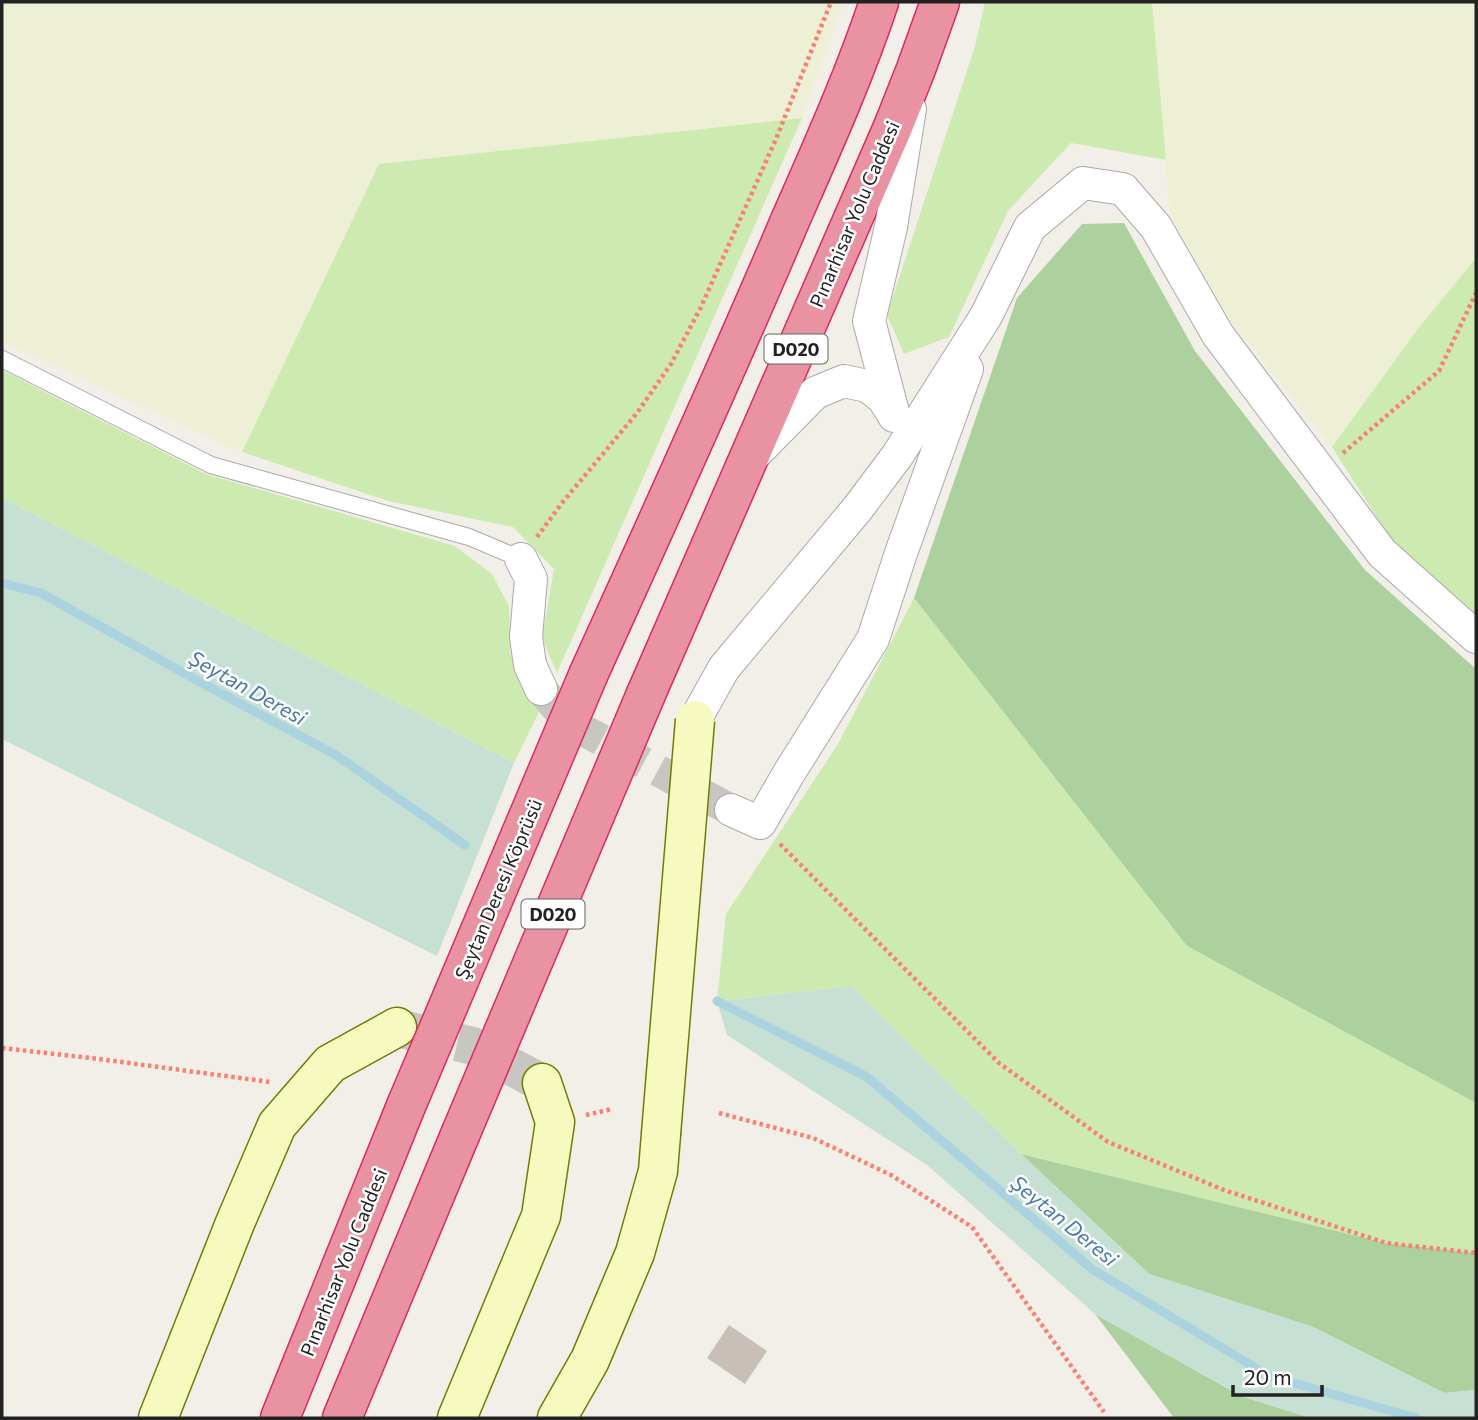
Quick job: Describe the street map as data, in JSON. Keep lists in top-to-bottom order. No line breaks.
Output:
{"streets":{"highway":["Pınarhisar Yolu Caddesi","D020","Şeytan Deresi Köprüsü"]},"crossings":[["Pınarhisar Yolu Caddesi","Şeytan Deresi Köprüsü"]],"water":["Şeytan Deresi"],"scale_bar":"20 m"}
